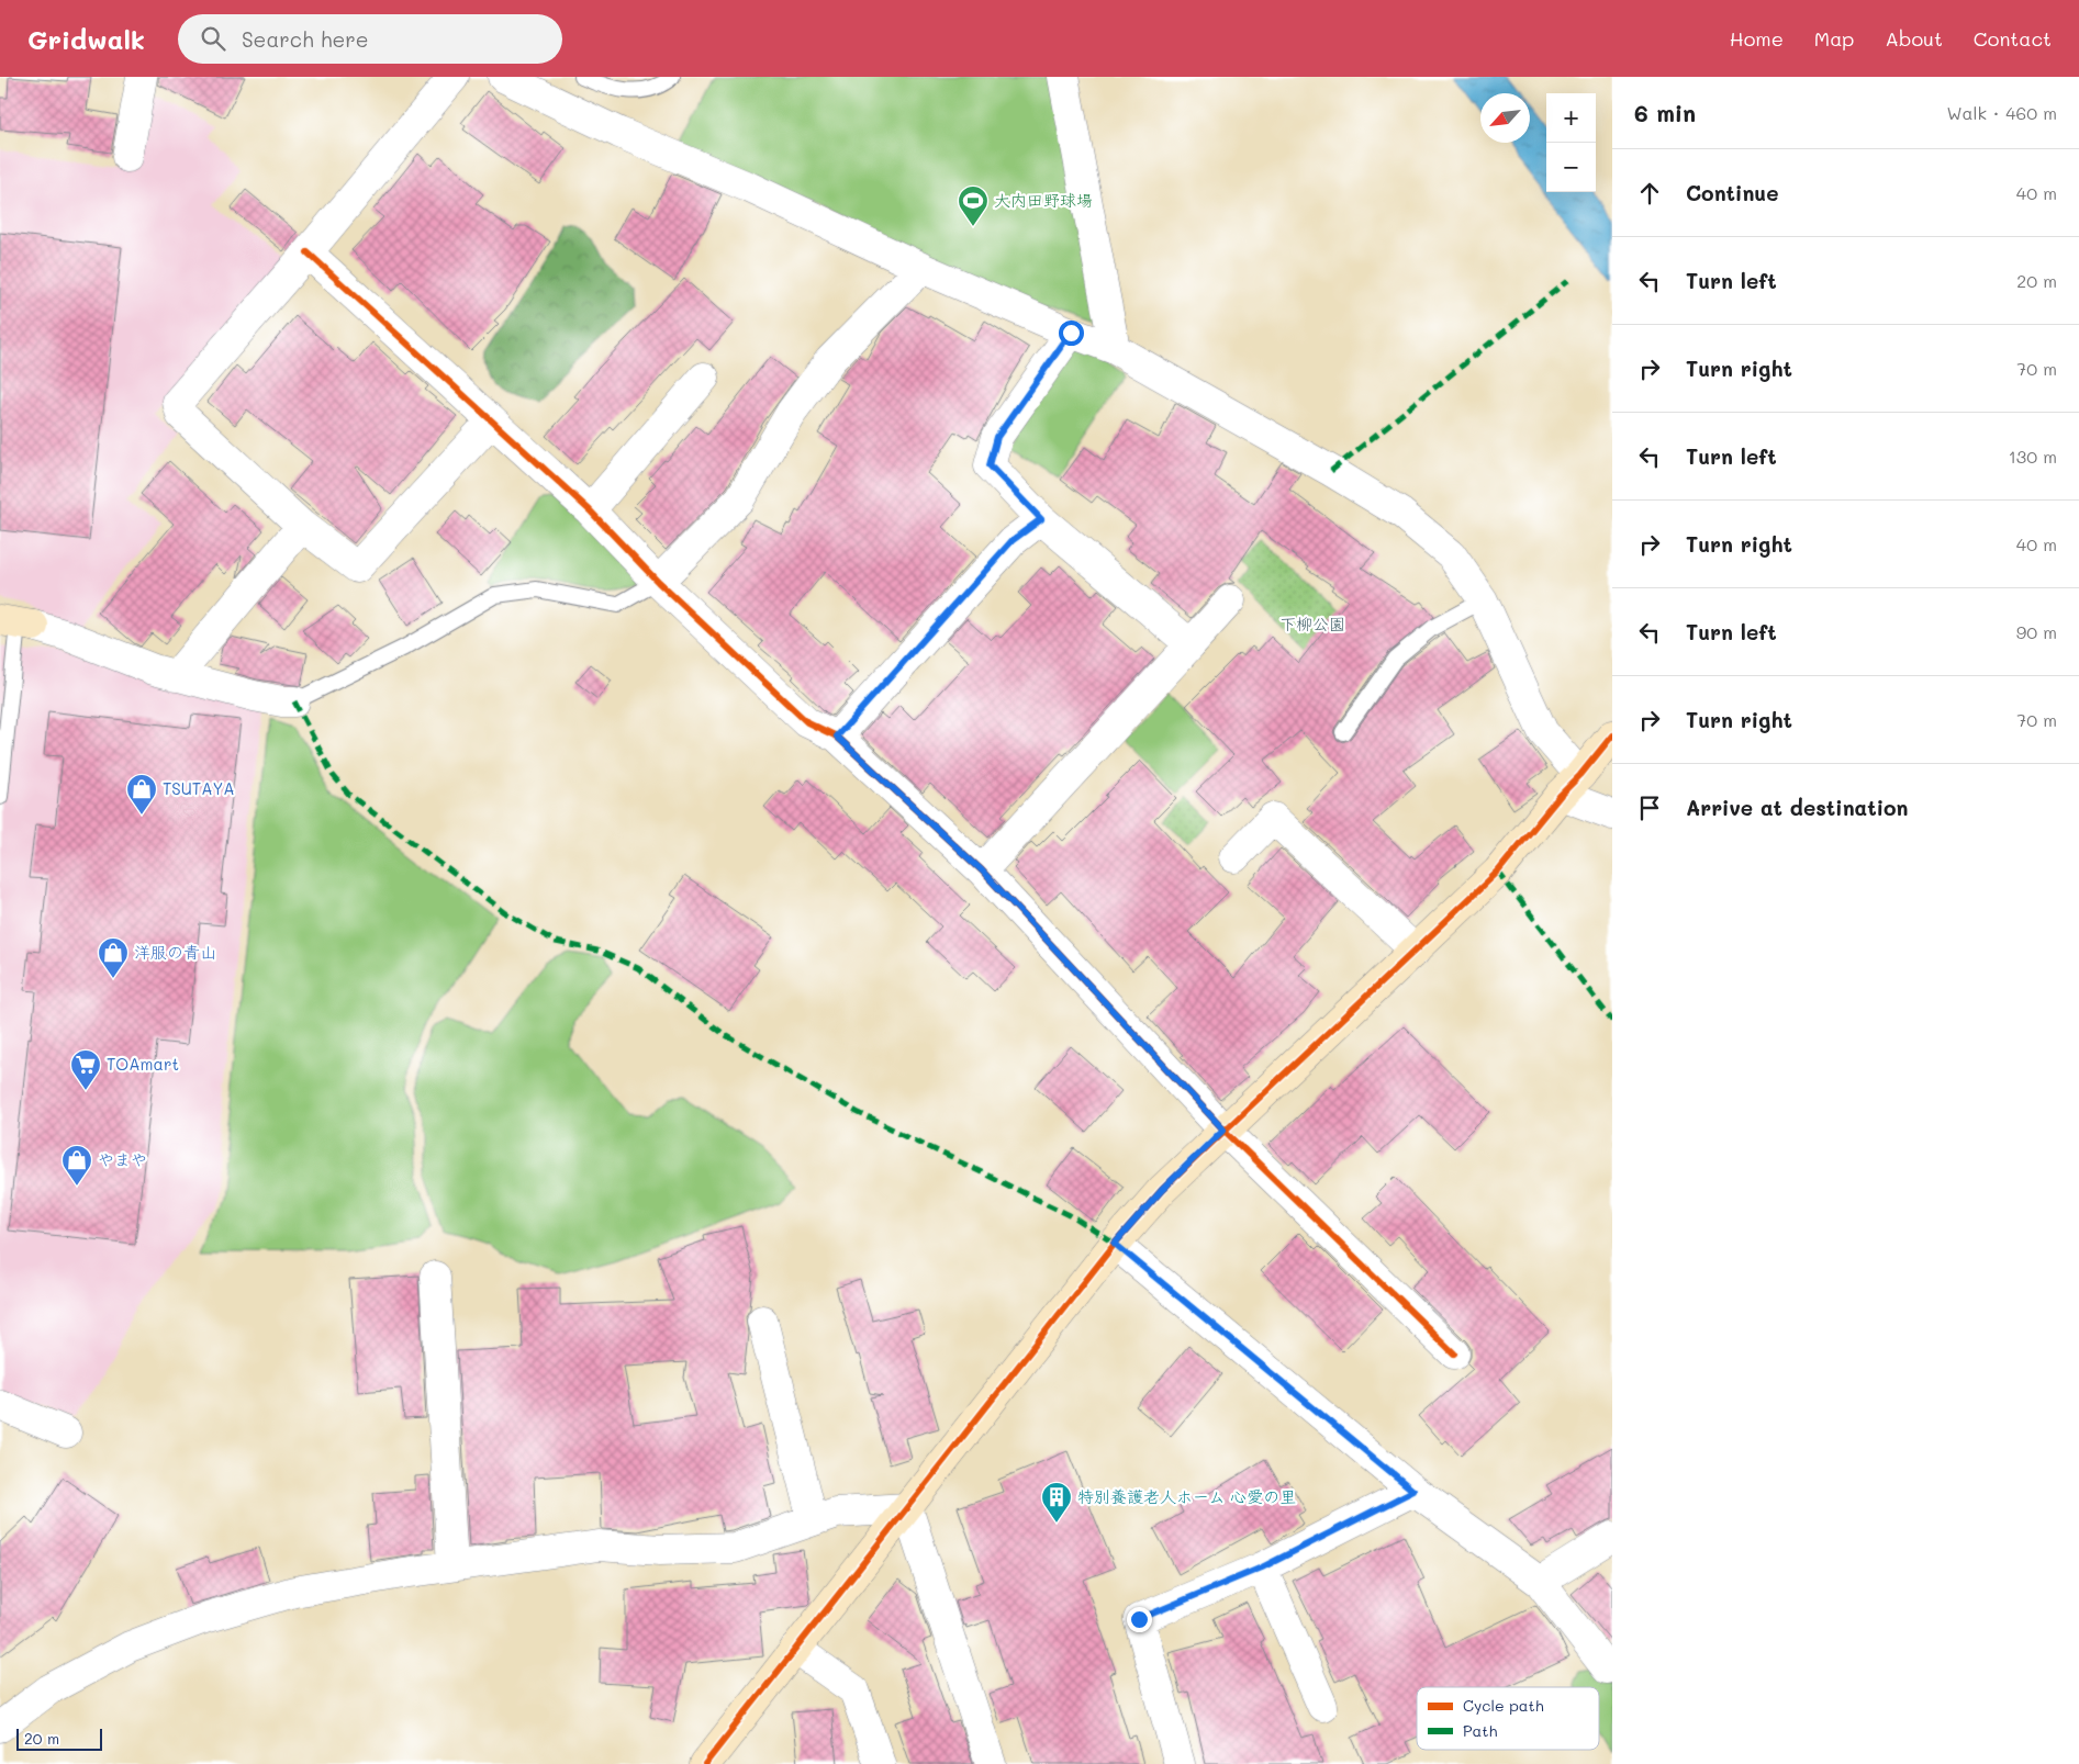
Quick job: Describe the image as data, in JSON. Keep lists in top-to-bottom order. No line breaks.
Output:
{"parks":["下柳公園"],"places":{"sports":["大内田野球場"],"shop":["TSUTAYA","洋服の青山","やまや"],"supermarket":["TOAmart"],"building":["特別養護老人ホーム 心愛の里"]},"legend":["Cycle path","Path"],"scale_bar":"20 m","north":"bottom left","page":{"header":"Gridwalk","search":"Search here","nav":["Home","Map","About","Contact"],"heading":["6 min","Walk · 460 m"],"map_buttons":["+","−"],"list":[["Continue","40 m"],["Turn left","20 m"],["Turn right","70 m"],["Turn left","130 m"],["Turn right","40 m"],["Turn left","90 m"],["Turn right","70 m"],"Arrive at destination"],"scale":"20 m"}}
